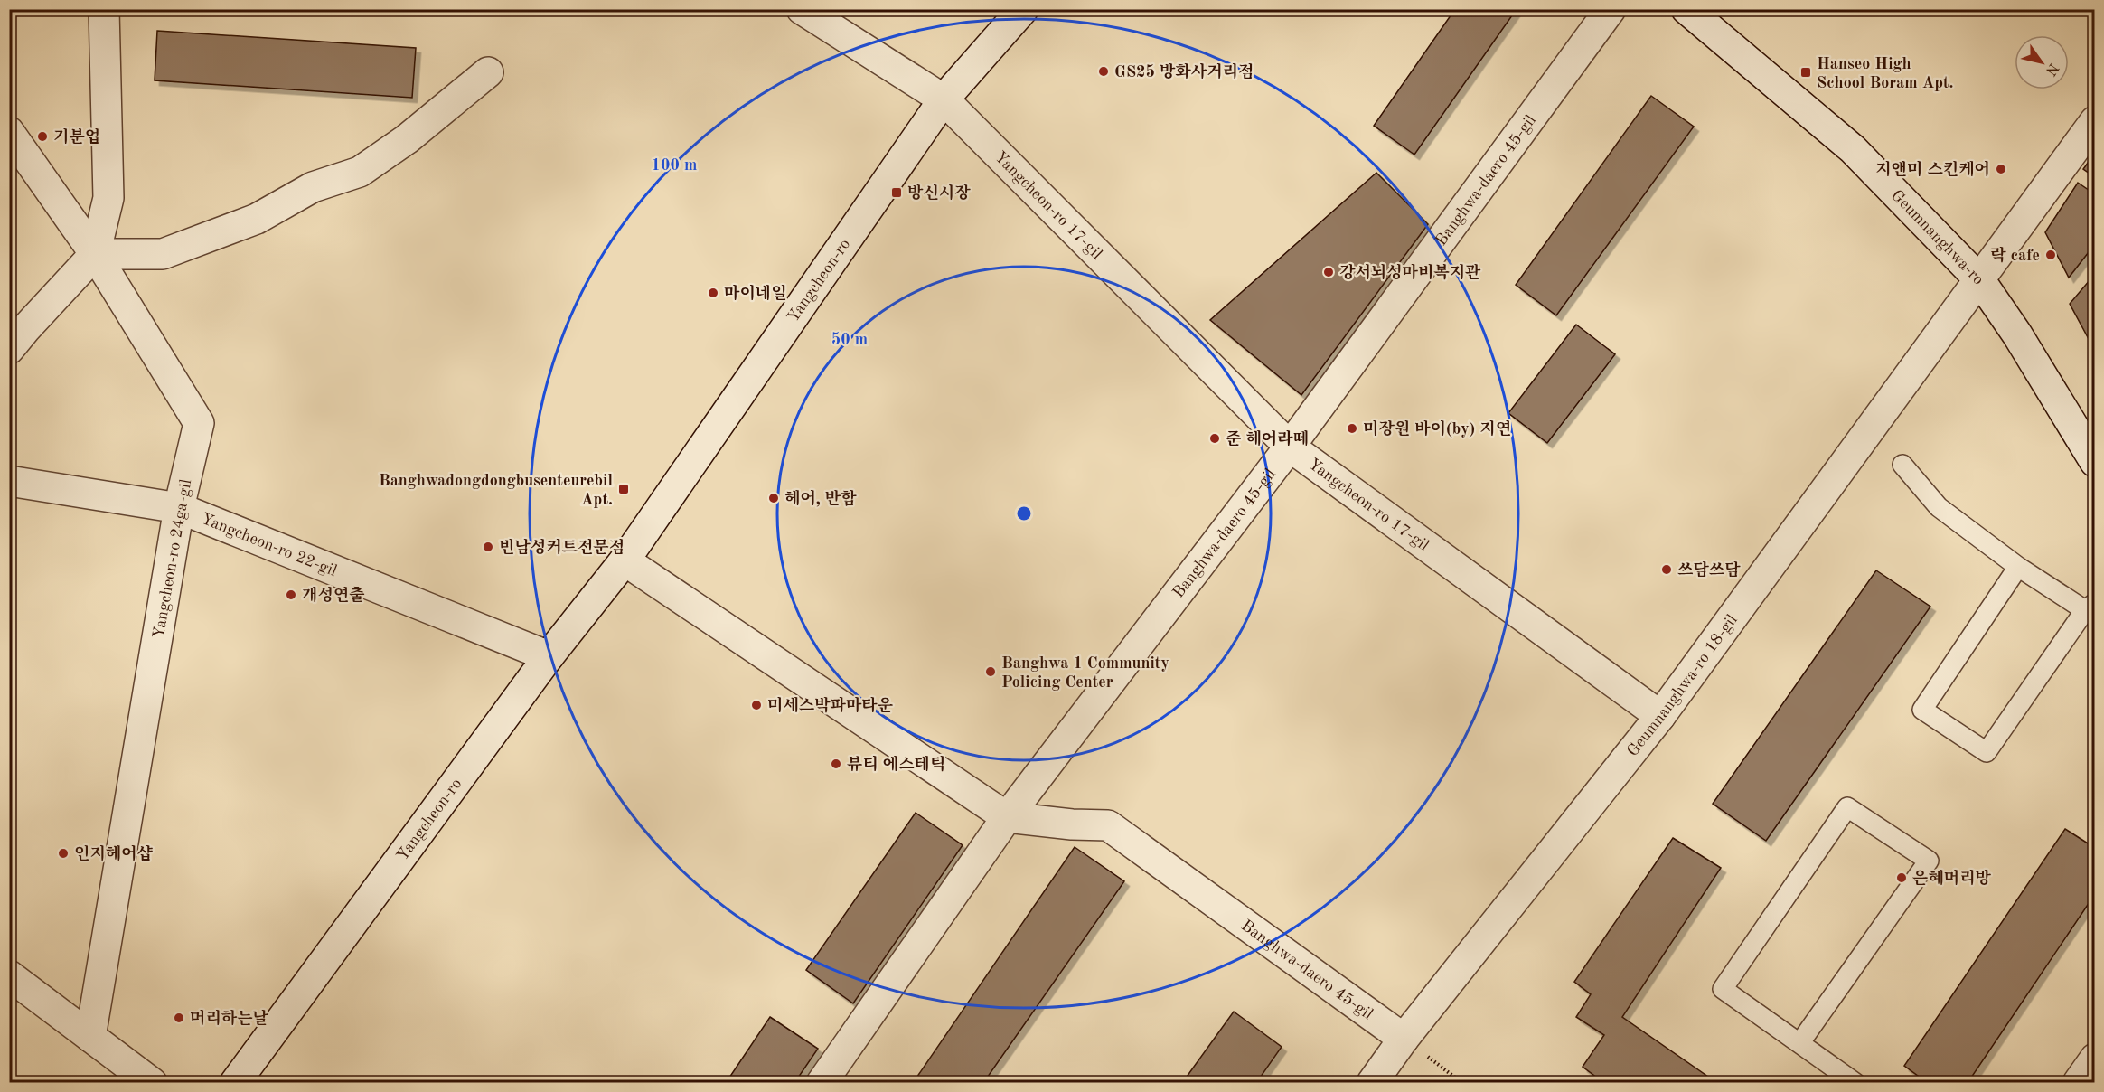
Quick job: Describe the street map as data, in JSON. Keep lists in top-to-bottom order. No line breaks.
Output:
{"streets":{"street":["Banghwa-daero 45-gil","Yangcheon-ro 17-gil","Geumnanghwa-ro","Yangcheon-ro","Yangcheon-ro 22-gil","Yangcheon-ro 24ga-gil","Geumnanghwa-ro 18-gil"]},"crossings":[["Banghwa-daero 45-gil","Yangcheon-ro 17-gil"],["Banghwa-daero 45-gil","Geumnanghwa-ro 18-gil"],["Yangcheon-ro 17-gil","Yangcheon-ro"],["Yangcheon-ro 17-gil","Geumnanghwa-ro 18-gil"],["Geumnanghwa-ro","Geumnanghwa-ro 18-gil"],["Yangcheon-ro","Yangcheon-ro 22-gil"],["Yangcheon-ro 22-gil","Yangcheon-ro 24ga-gil"]],"places":{"other":["GS25 방화사거리점","기분업","지앤미 스킨케어","락 cafe","강서뇌성마비복지관","마이네일","미장원 바이(by) 지연","준 헤어라떼","헤어, 반함","빈남성커트전문점","쓰담쓰담","개성연출","Banghwa 1 Community Policing Center","미세스박파마타운","뷰티 에스테틱","인지헤어샵","은혜머리방","머리하는날"],"transit":["Hanseo High School Boram Apt.","방신시장","Banghwadongdongbusenteurebil Apt."]},"north":"bottom right","rings":["100 m","50 m"]}
